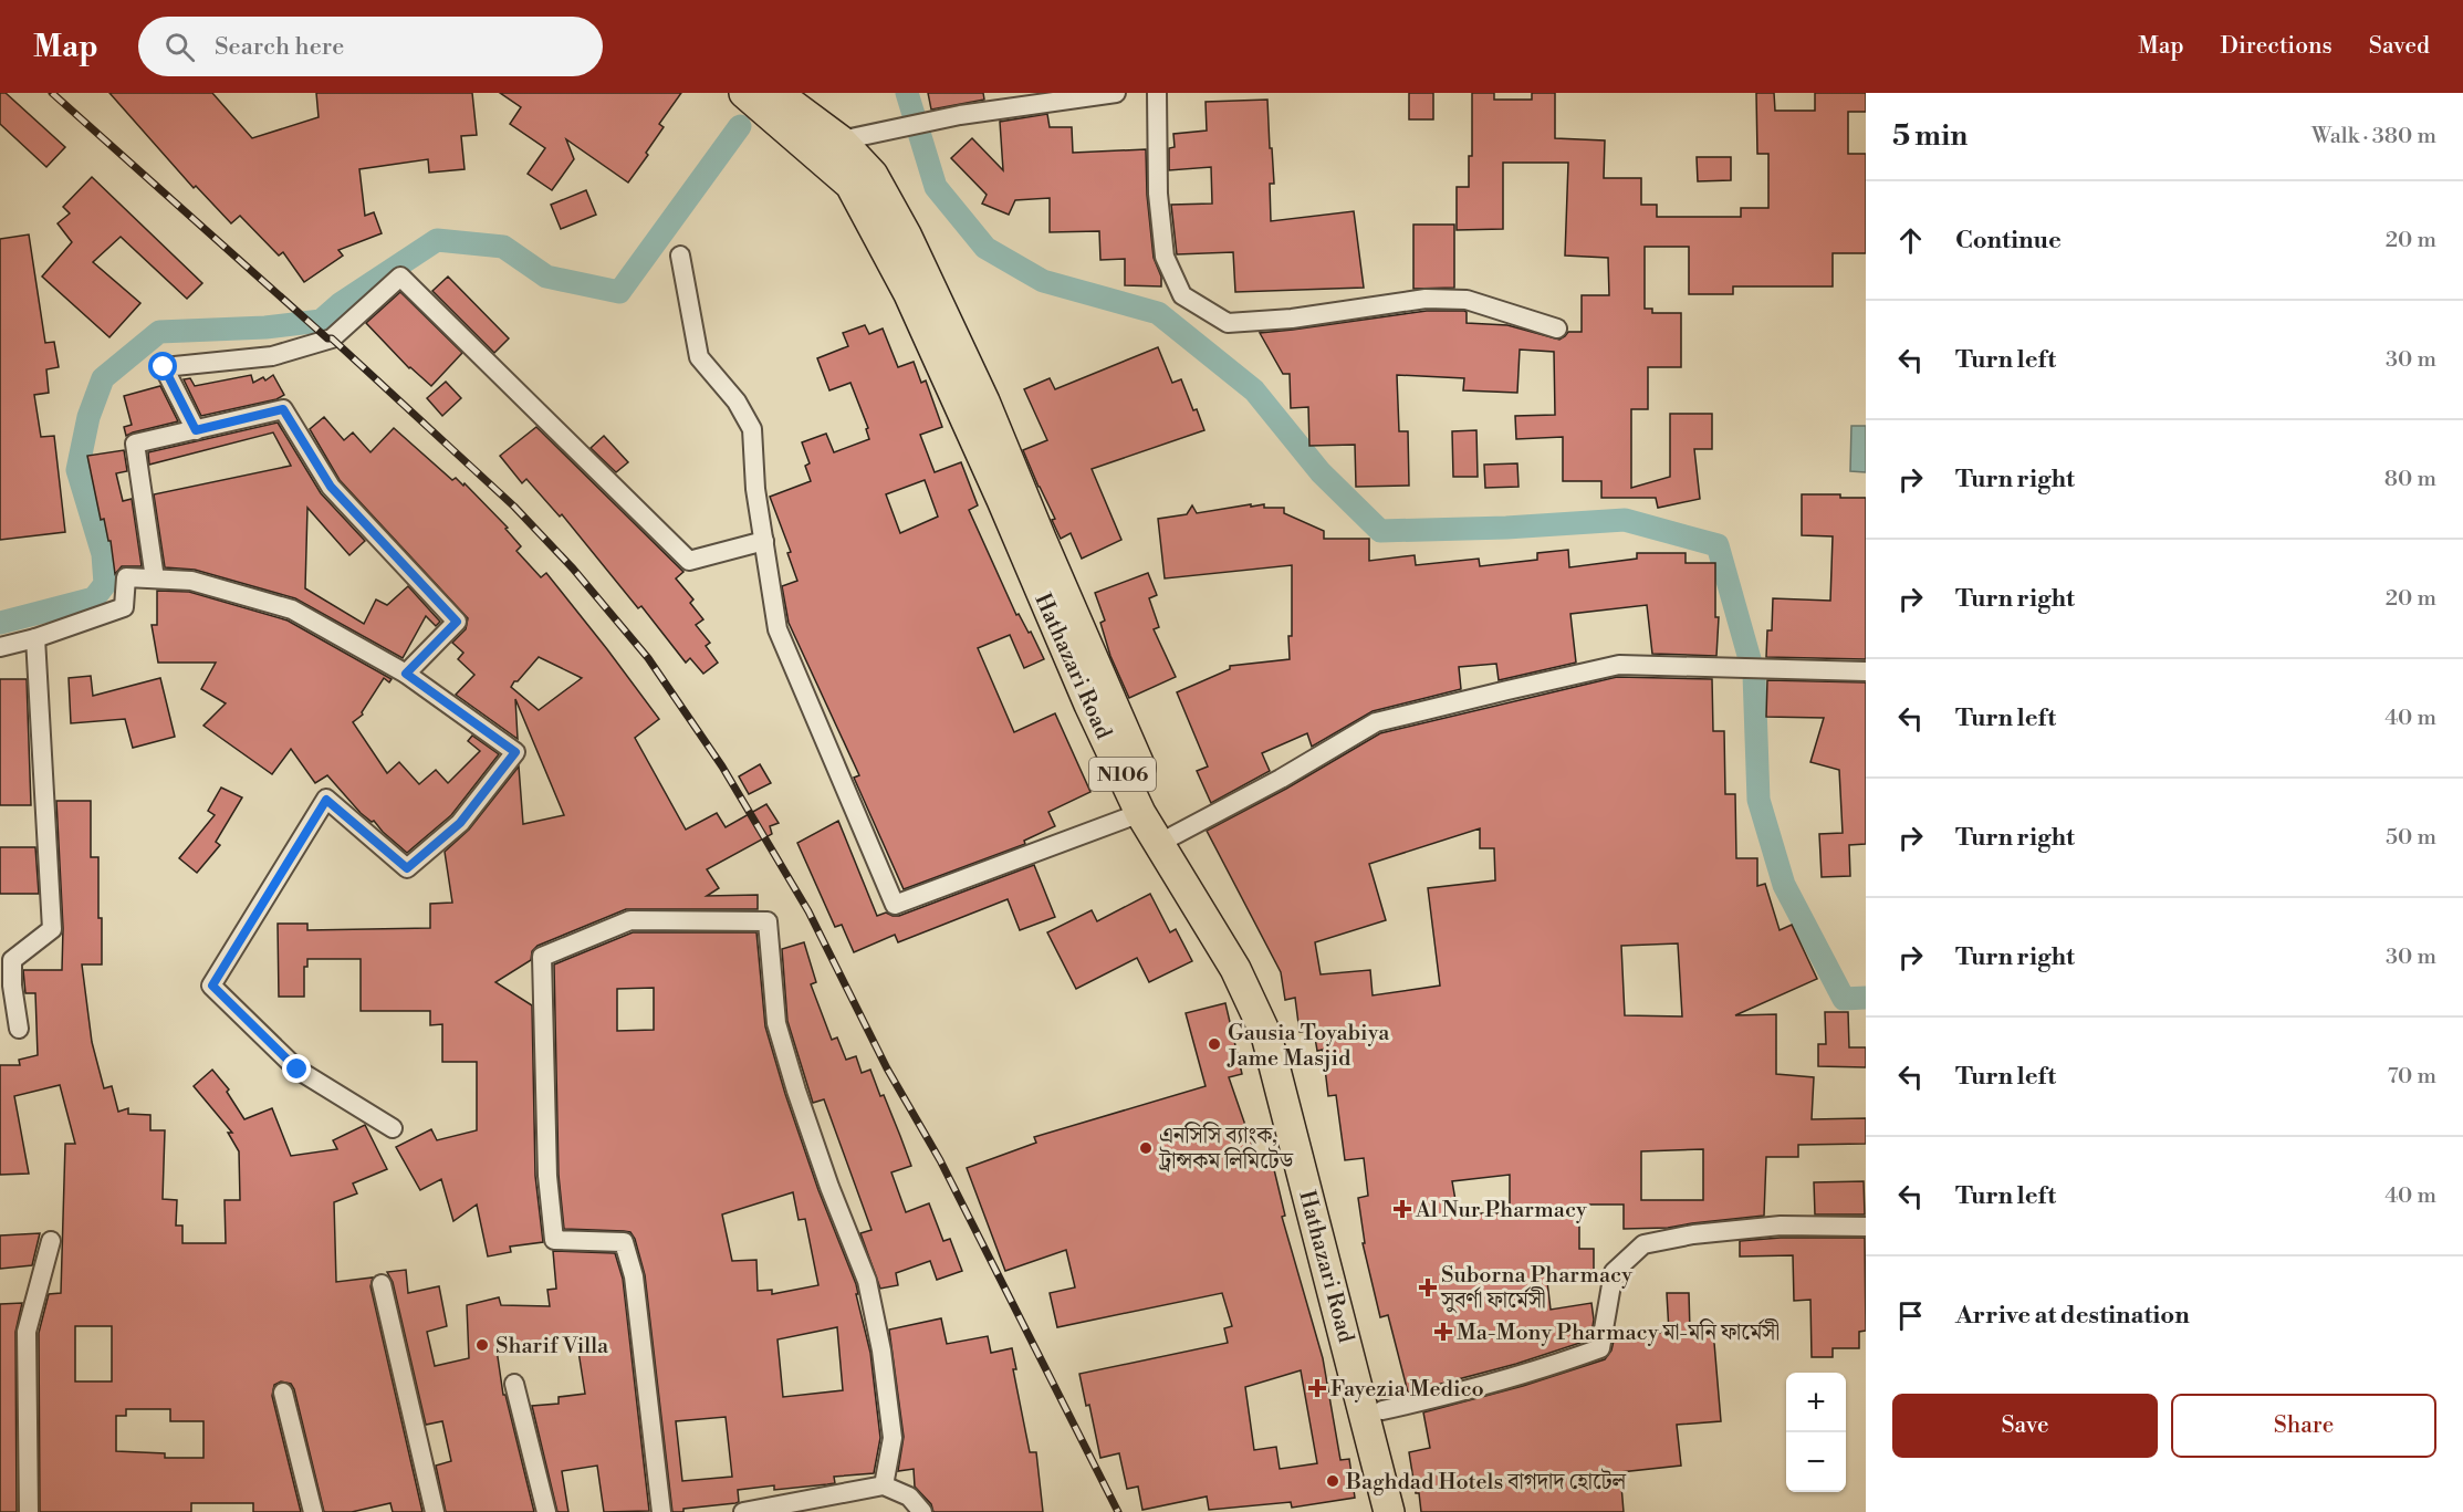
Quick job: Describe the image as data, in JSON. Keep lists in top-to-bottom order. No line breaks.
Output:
{"streets":{"highway":["Hathazari Road","N106"]},"places":{"other":["Gausia Toyabiya Jame Masjid","এনসিসি ব্যাংক, ট্রান্সকম লিমিটেড","Sharif Villa","Baghdad Hotels বাগদাদ হোটেল"],"health":["Al Nur Pharmacy","Suborna Pharmacy সুবর্ণা ফার্মেসী","Ma-Mony Pharmacy মা-মনি ফার্মেসী","Fayezia Medico"]},"page":{"header":"Map","search":"Search here","nav":["Map","Directions","Saved"],"heading":["5 min","Walk · 380 m"],"list":[["Continue","20 m"],["Turn left","30 m"],["Turn right","80 m"],["Turn right","20 m"],["Turn left","40 m"],["Turn right","50 m"],["Turn right","30 m"],["Turn left","70 m"],["Turn left","40 m"],"Arrive at destination"],"map_buttons":["+","−"],"buttons":["Save","Share"]}}
